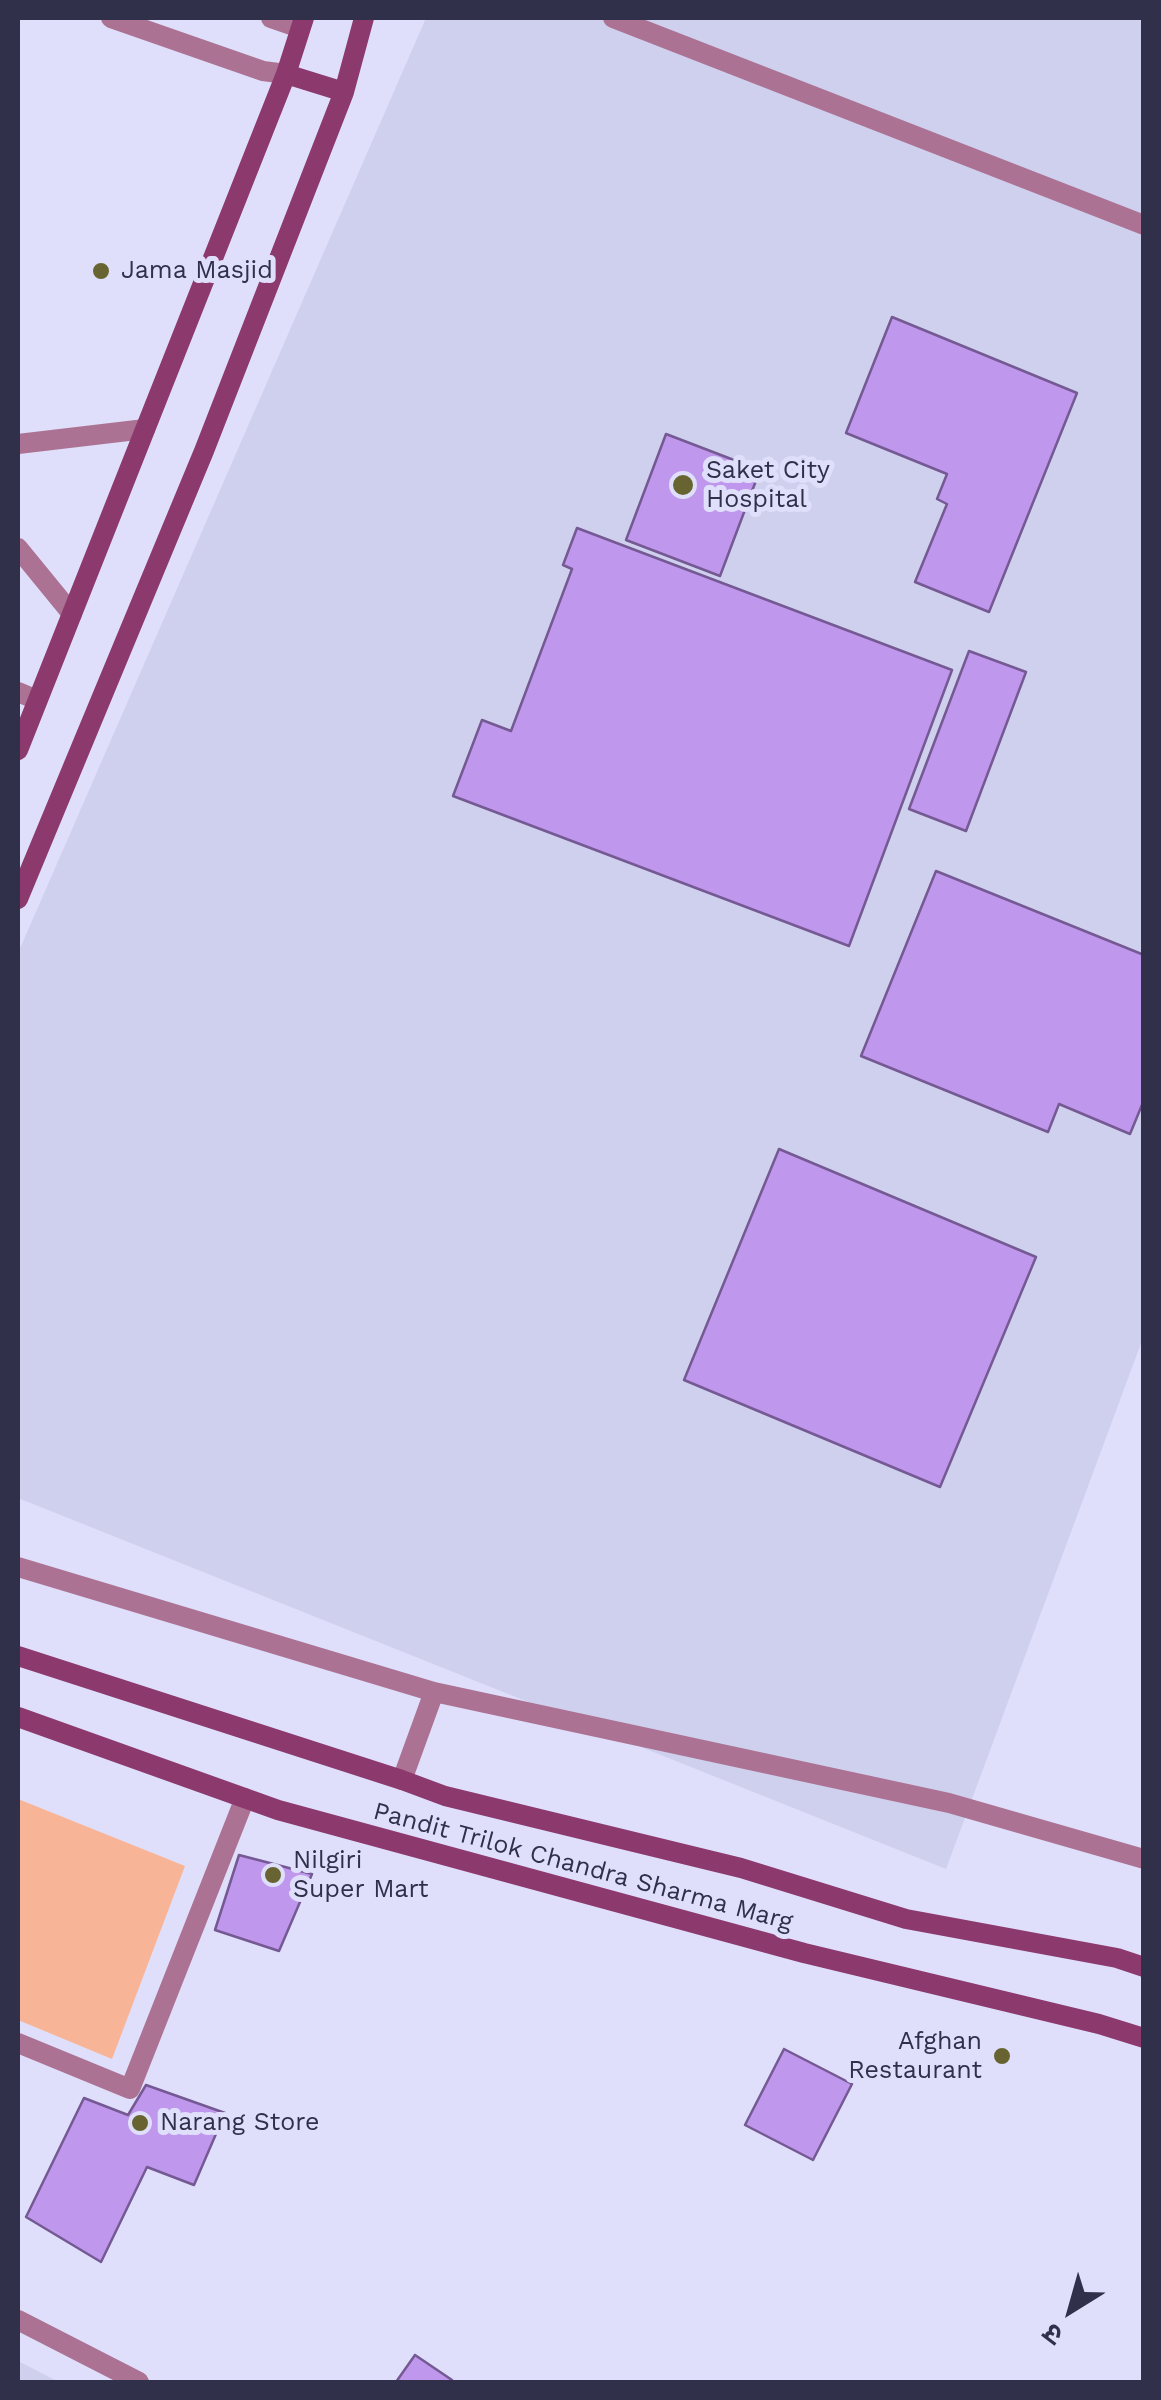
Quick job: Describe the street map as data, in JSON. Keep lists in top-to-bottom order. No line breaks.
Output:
{"streets":{"main road":["Pandit Trilok Chandra Sharma Marg"]},"places":["Jama Masjid","Saket City Hospital","Nilgiri Super Mart","Afghan Restaurant","Narang Store"],"north":"bottom left"}
